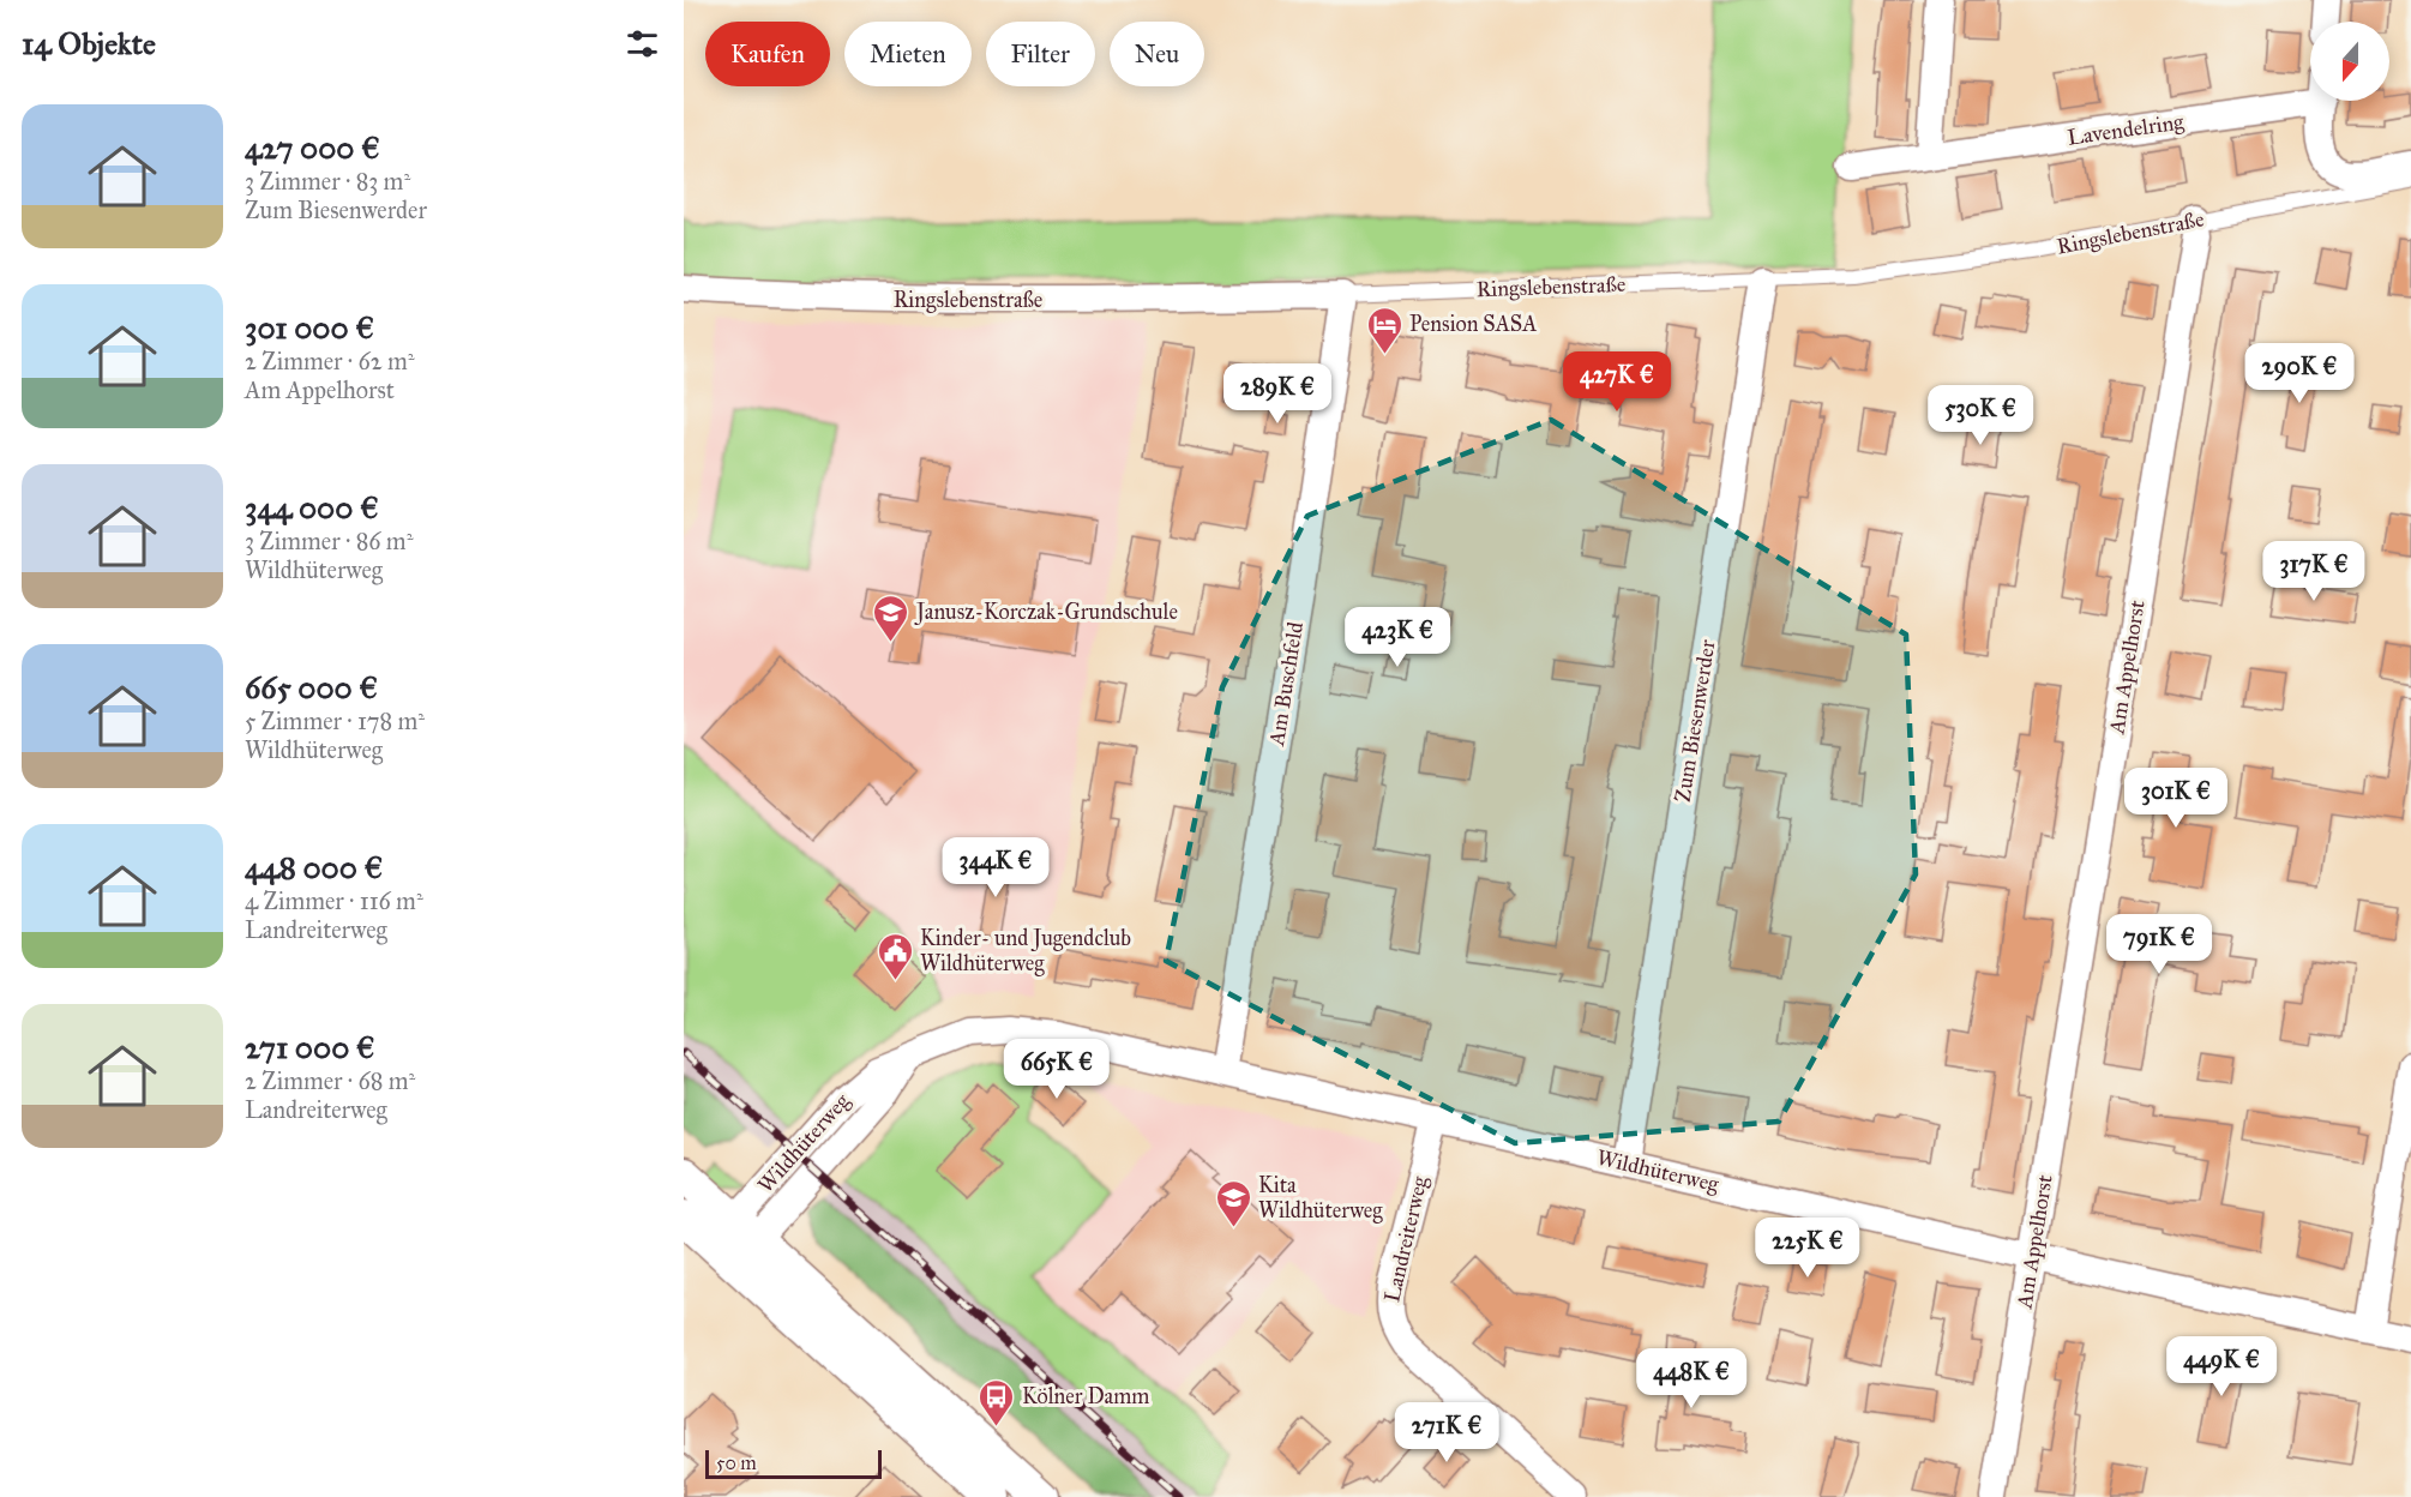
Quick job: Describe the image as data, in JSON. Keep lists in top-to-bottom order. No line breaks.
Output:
{"streets":{"street":["Lavendelring","Ringslebenstraße","Am Appelhorst","Am Buschfeld","Zum Biesenwerder","Wildhüterweg","Landreiterweg"]},"crossings":[["Ringslebenstraße","Am Appelhorst"],["Ringslebenstraße","Am Buschfeld"],["Ringslebenstraße","Zum Biesenwerder"],["Am Appelhorst","Wildhüterweg"],["Am Buschfeld","Wildhüterweg"],["Zum Biesenwerder","Wildhüterweg"],["Wildhüterweg","Landreiterweg"]],"places":{"hotel":["Pension SASA"],"school or university":["Janusz-Korczak-Grundschule","Kita Wildhüterweg"],"public building":["Kinder- und Jugendclub Wildhüterweg"],"bus stop":["Kölner Damm"]},"scale_bar":"50 m","north":"bottom","page":{"heading":"14 Objekte","chip":["Kaufen","Mieten","Filter","Neu"],"list":[{"name":"427 000 €","note":"3 Zimmer · 83 m² · Zum Biesenwerder"},{"name":"301 000 €","note":"2 Zimmer · 62 m² · Am Appelhorst"},{"name":"344 000 €","note":"3 Zimmer · 86 m² · Wildhüterweg"},{"name":"665 000 €","note":"5 Zimmer · 178 m² · Wildhüterweg"},{"name":"448 000 €","note":"4 Zimmer · 116 m² · Landreiterweg"},{"name":"271 000 €","note":"2 Zimmer · 68 m² · Landreiterweg"}],"price":["290K €","427K €","289K €","530K €","317K €","423K €","301K €","344K €","791K €","665K €","225K €","449K €","448K €","271K €"],"scale":"50 m"}}
